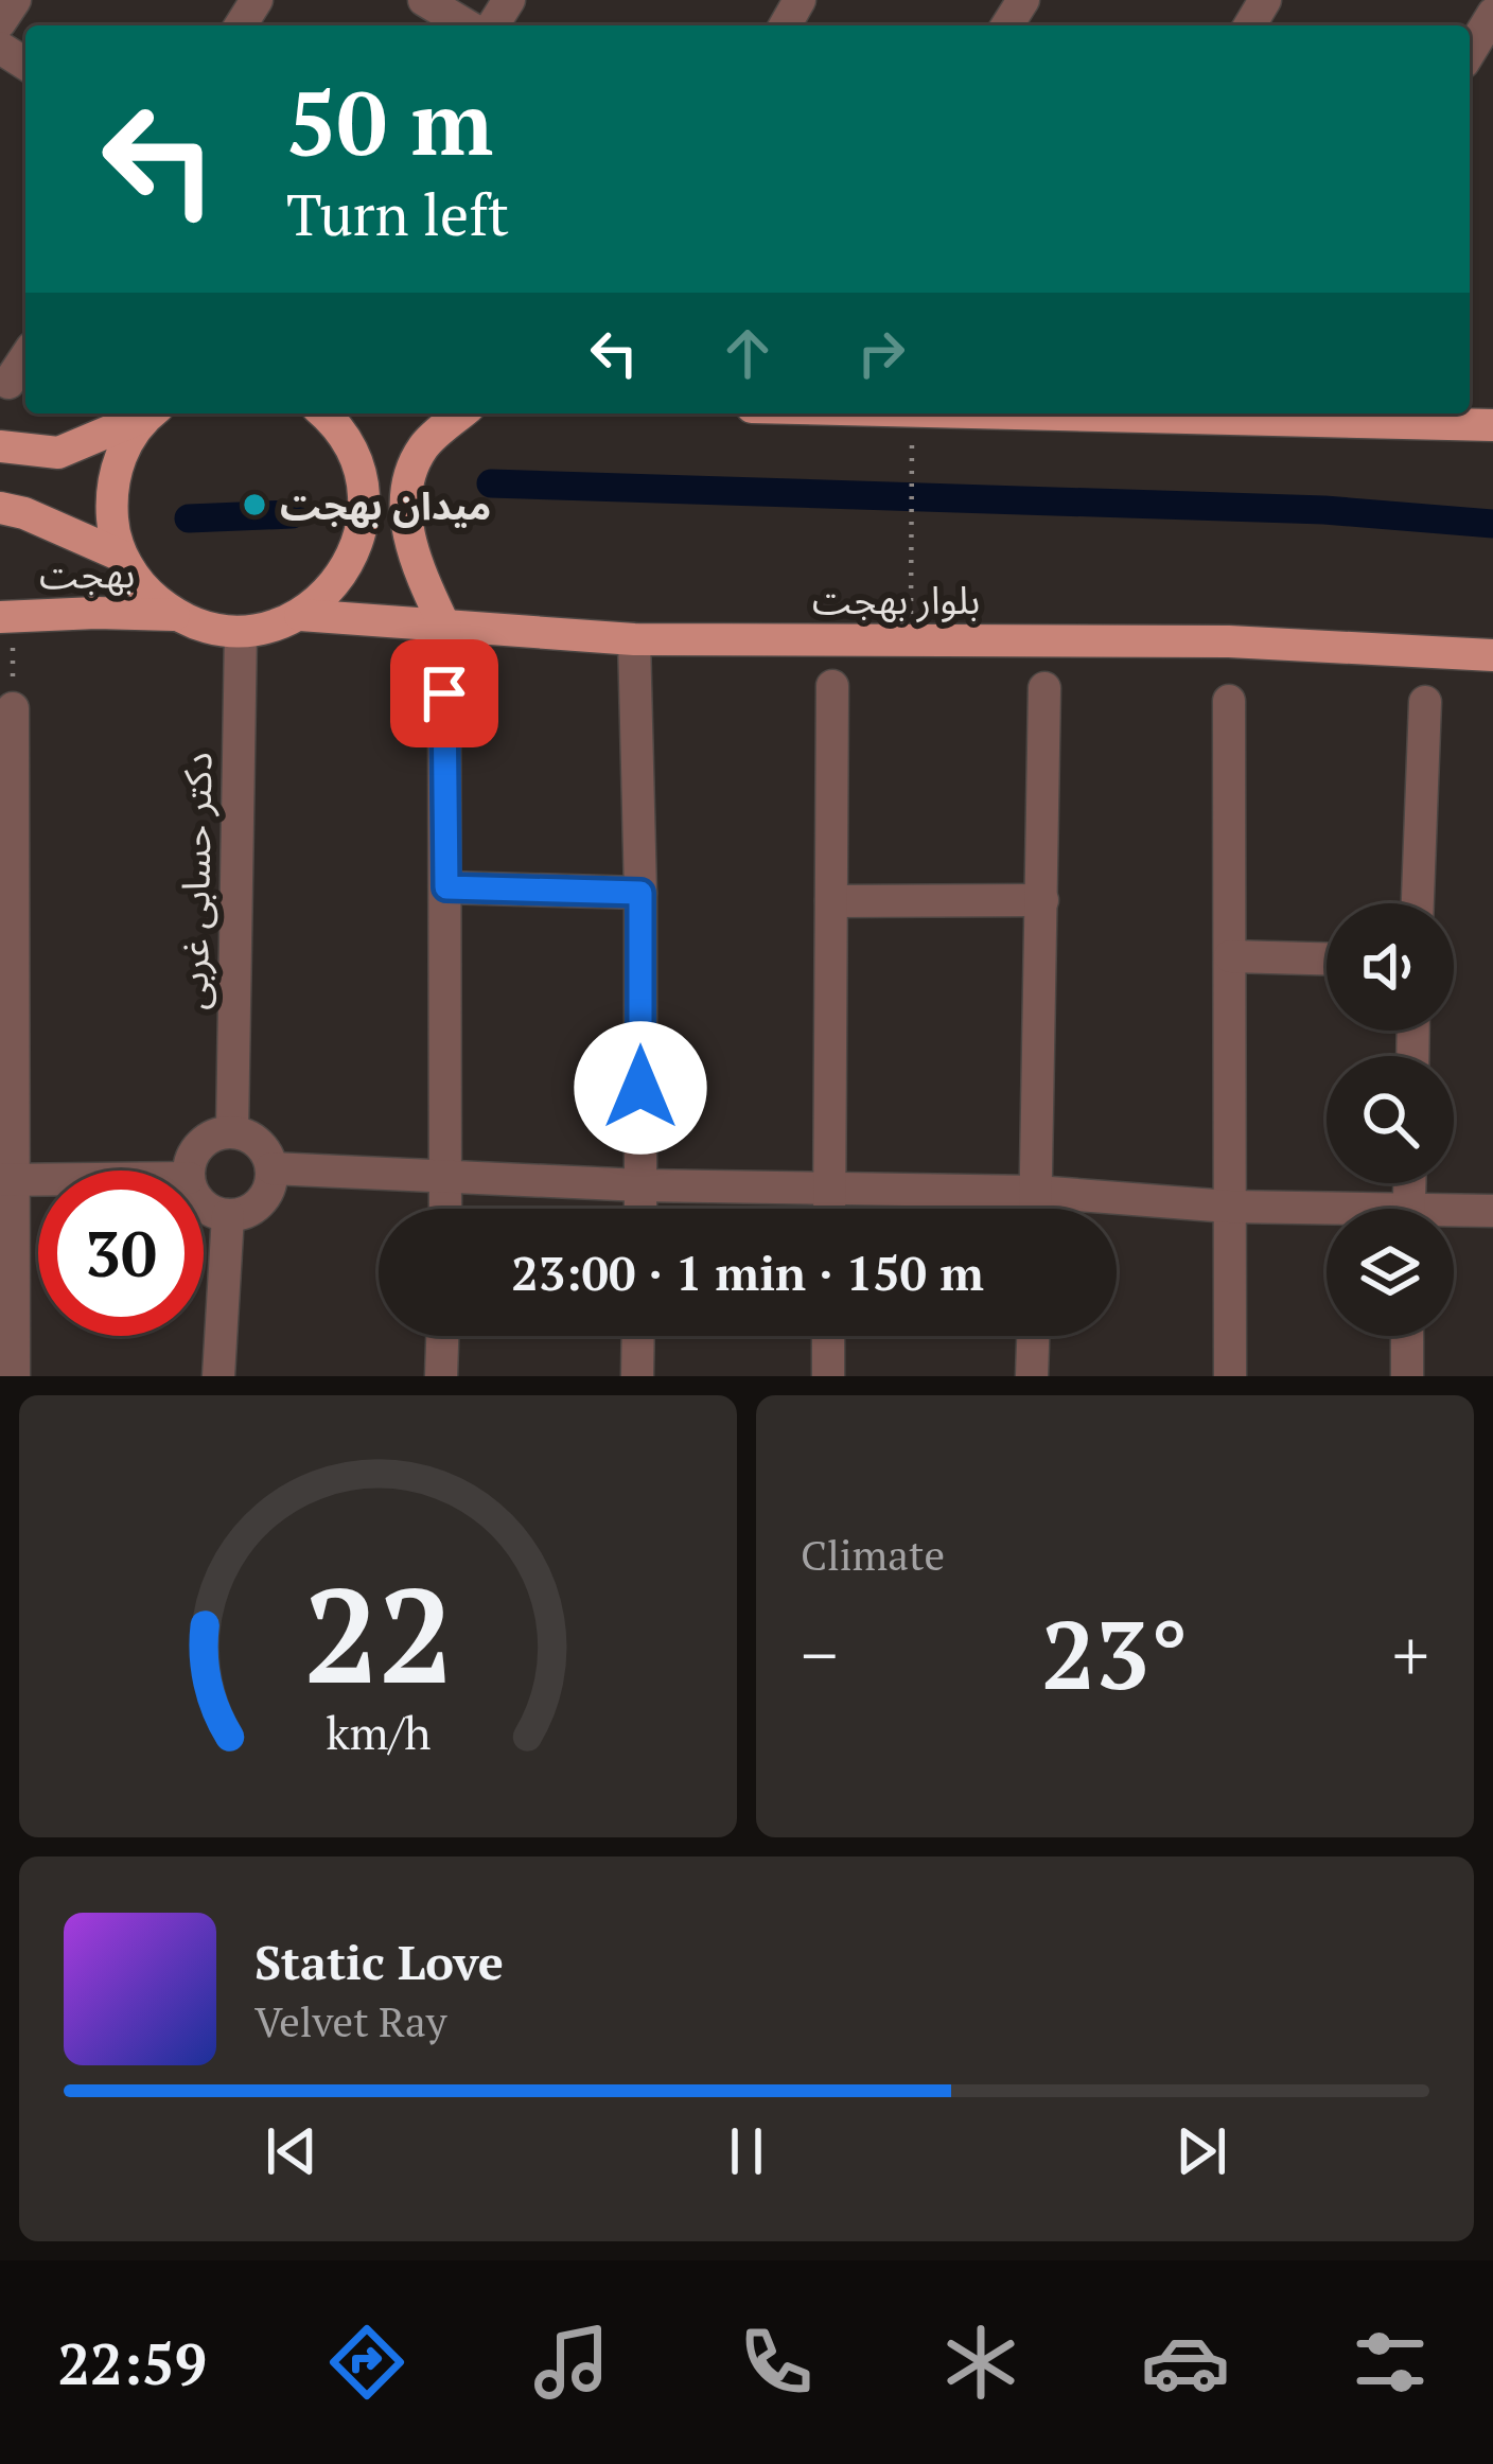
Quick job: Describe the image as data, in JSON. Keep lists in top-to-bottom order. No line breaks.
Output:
{"streets":{"main road":["بهجت","بلوار بهجت"],"street":["دکتر حسابی غربی"]},"crossings":[["بهجت","دکتر حسابی غربی"]],"places":["میدان بهجت"],"page":{"turn":["50 m","Turn left"],"limit":"30","trip":"23:00 · 1 min · 150 m","tile":"Climate","heat":["−","23°","+"],"song":["Static Love","Velvet Ray"],"tabs":"22:59","gauge":["22","km/h"]}}
